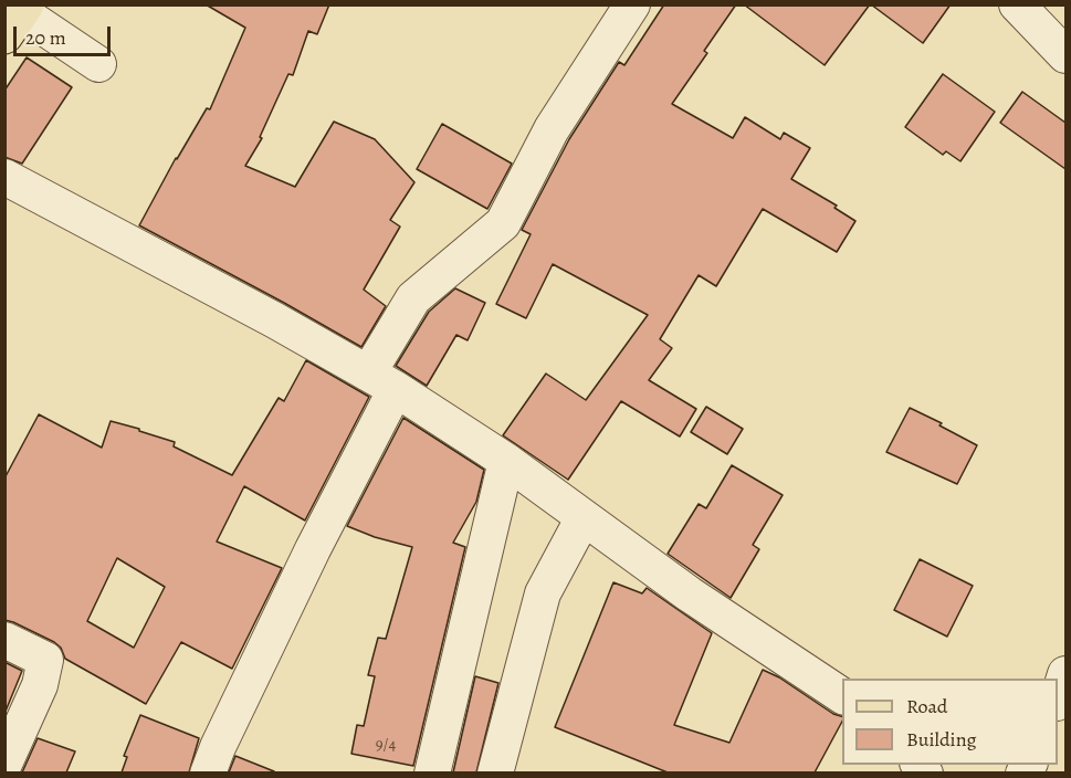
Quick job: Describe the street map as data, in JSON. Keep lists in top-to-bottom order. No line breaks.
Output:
{"house_numbers":["9/4"],"legend":["Road","Building"],"scale_bar":"20 m"}
